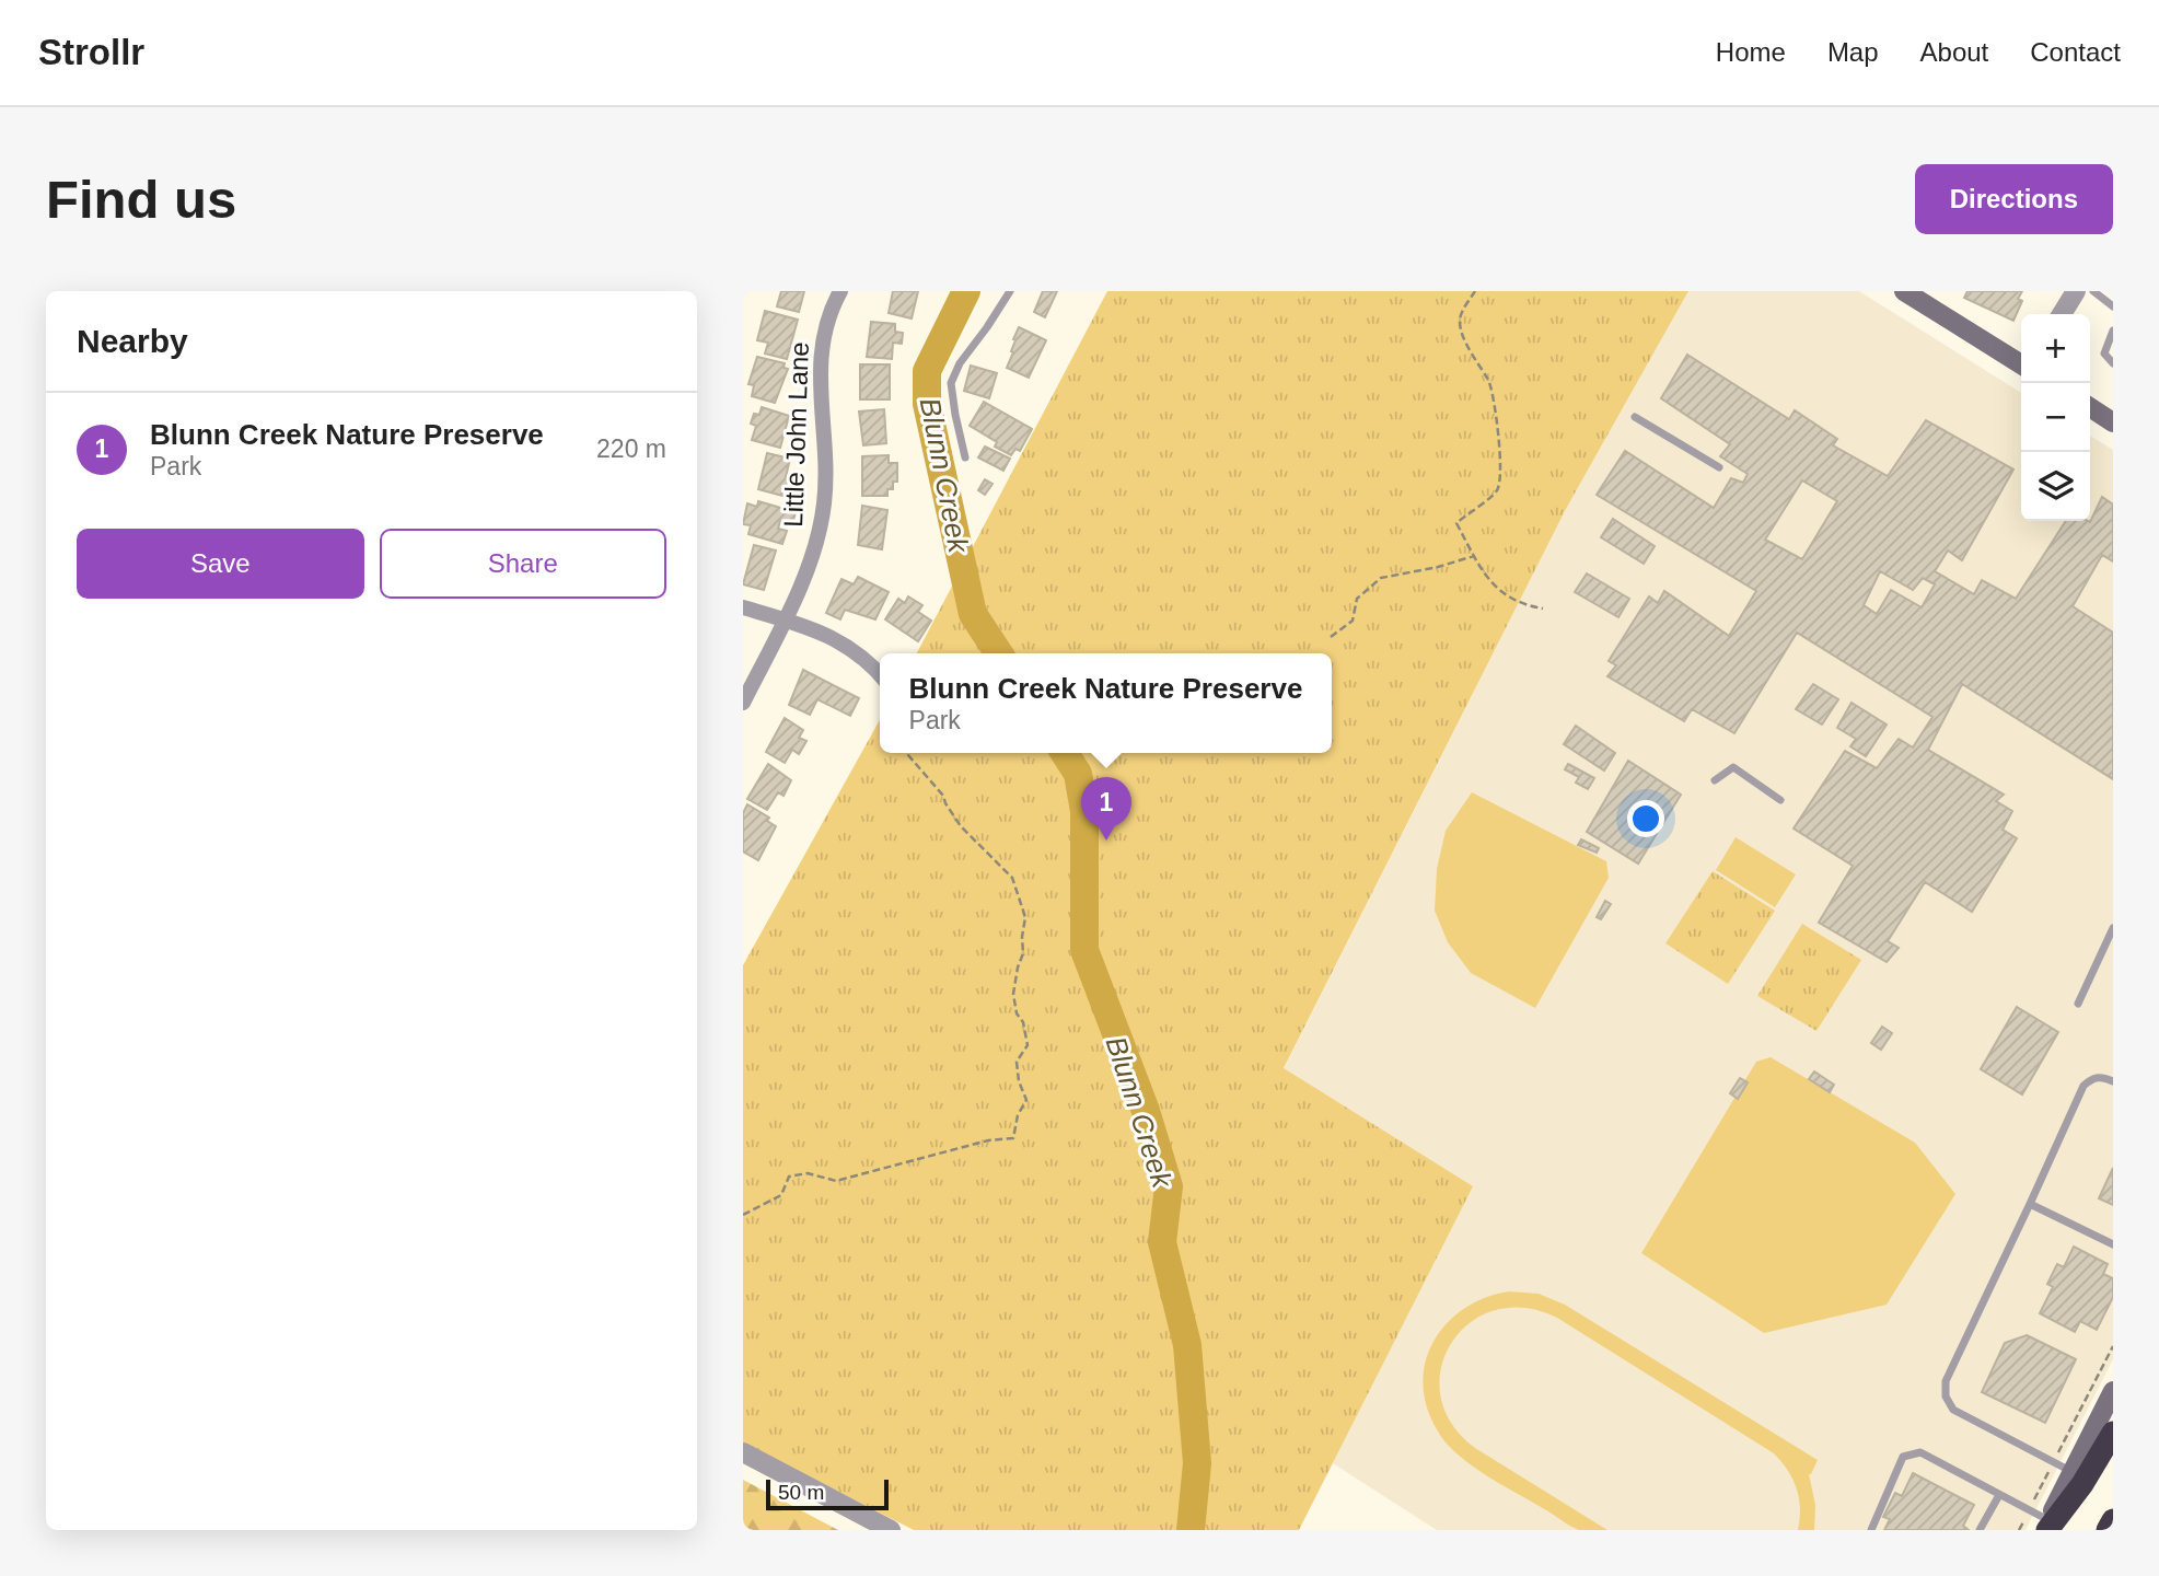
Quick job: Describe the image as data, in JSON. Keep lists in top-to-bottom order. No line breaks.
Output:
{"streets":{"street":["Little John Lane"]},"water":["Blunn Creek"],"scale_bar":"50 m","page":{"header":"Strollr","nav":["Home","Map","About","Contact"],"buttons":["Directions",["Save","Share"]],"title":"Find us","heading":"Nearby","map_buttons":["+","−"],"list":[{"mark":"1","name":"Blunn Creek Nature Preserve","note":"Park","value":"220 m"}],"popup":["Blunn Creek Nature Preserve","Park"],"pins":"1","scale":"50 m"}}
